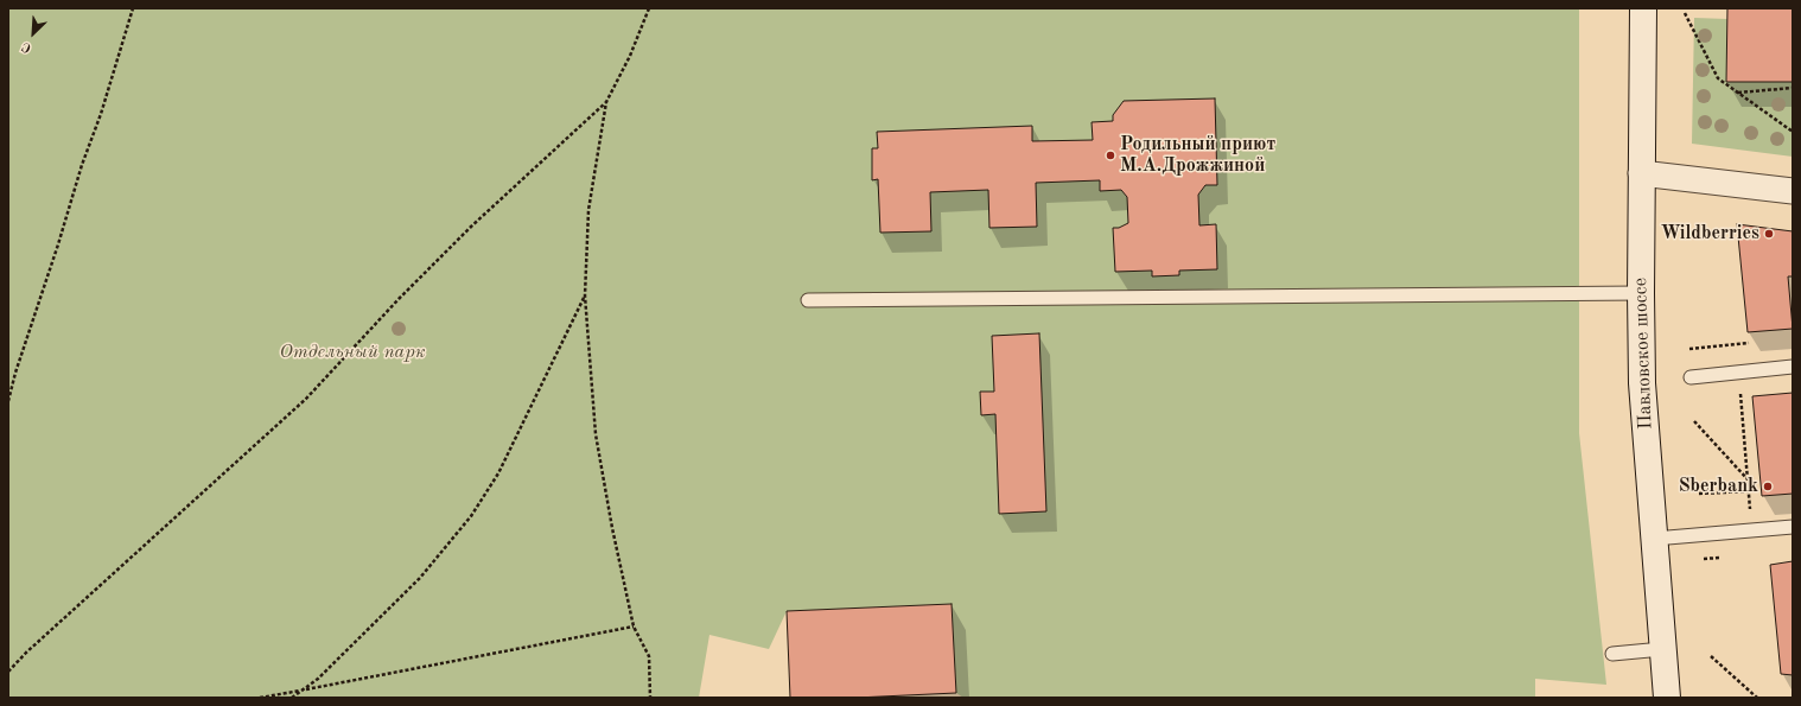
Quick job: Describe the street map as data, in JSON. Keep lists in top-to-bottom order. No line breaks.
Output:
{"streets":{"main road":["Павловское шоссе"]},"parks":["Отдельный парк"],"places":["Родильный приют М.А.Дрожжиной","Wildberries","Sberbank"],"north":"bottom left"}
